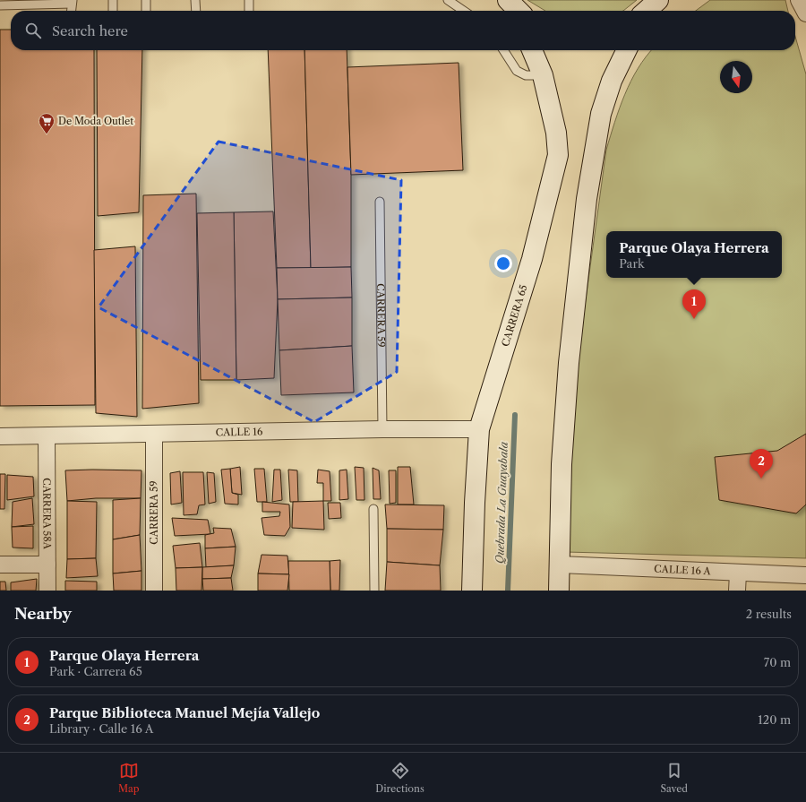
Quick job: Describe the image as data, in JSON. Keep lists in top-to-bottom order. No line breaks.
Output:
{"streets":{"main road":["CARRERA 65"],"street":["CARRERA 59","CALLE 16","CARRERA 58A","CALLE 16 A"]},"crossings":[["CARRERA 59","CALLE 16"],["CARRERA 65","CALLE 16"],["CALLE 16","CARRERA 58A"]],"water":["Quebrada La Guayabala"],"places":{"supermarket":["De Moda Outlet"]},"north":"bottom","page":{"search":"Search here","popup":["Parque Olaya Herrera","Park"],"pins":["1","2"],"heading":["Nearby","2 results"],"list":[{"mark":"1","name":"Parque Olaya Herrera","note":"Park · Carrera 65","value":"70 m"},{"mark":"2","name":"Parque Biblioteca Manuel Mejía Vallejo","note":"Library · Calle 16 A","value":"120 m"}],"nav":["Map","Directions","Saved"]}}
